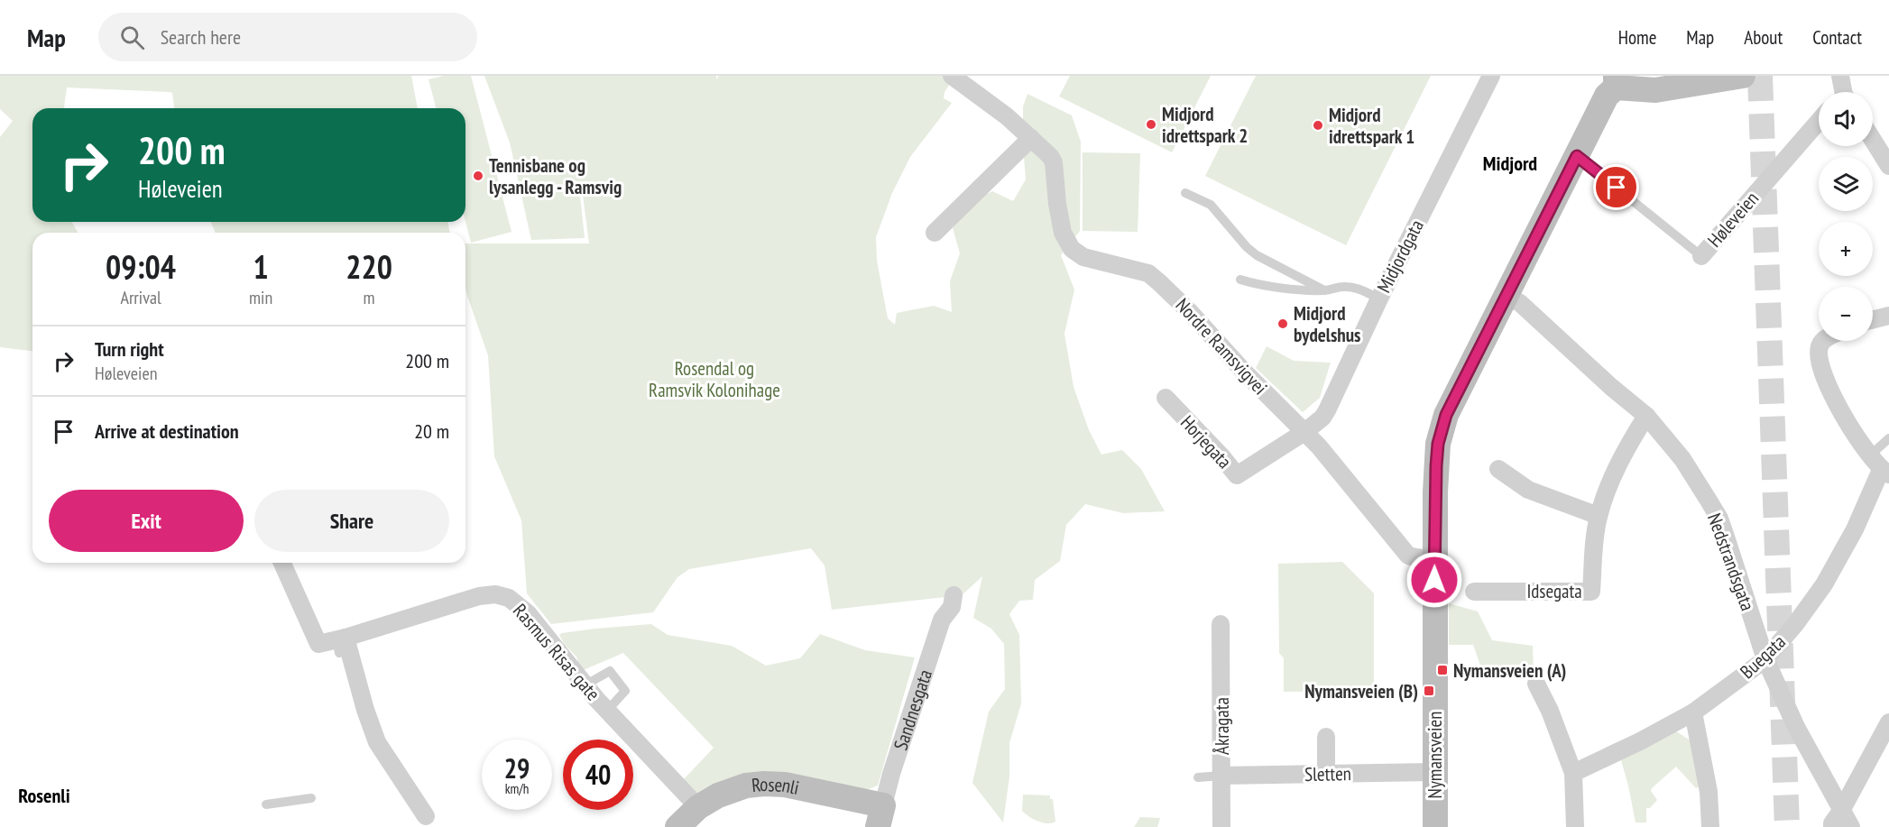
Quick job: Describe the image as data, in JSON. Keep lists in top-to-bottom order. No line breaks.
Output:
{"streets":{"street":["Høleveien","Midjordgata","Nordre Ramsvigvei","Horjegata","Nedstrandsgata","Idsegata","Rasmus Risas gate","Buegata","Sandnesgata","Åkragata","Nymansveien","Sletten","Rosenli"]},"crossings":[["Høleveien","Nymansveien"],["Midjordgata","Nordre Ramsvigvei"],["Midjordgata","Horjegata"],["Nordre Ramsvigvei","Horjegata"],["Nordre Ramsvigvei","Nymansveien"],["Nedstrandsgata","Idsegata"],["Nedstrandsgata","Buegata"],["Nedstrandsgata","Nymansveien"],["Rasmus Risas gate","Rosenli"],["Sandnesgata","Rosenli"],["Åkragata","Sletten"],["Nymansveien","Sletten"]],"districts":["Midjord","Rosenli"],"parks":["Rosendal og Ramsvik Kolonihage"],"places":{"other":["Midjord idrettspark 2","Midjord idrettspark 1","Tennisbane og lysanlegg - Ramsvig","Midjord bydelshus"],"transit":["Nymansveien (A)","Nymansveien (B)"]},"page":{"header":"Map","search":"Search here","nav":["Home","Map","About","Contact"],"map_buttons":["+","−"],"turn":["200 m","Høleveien"],"eta":["09:04","Arrival","1","min","220","m"],"list":[{"name":"Turn right","note":"Høleveien","value":"200 m"},{"name":"Arrive at destination","value":"20 m"}],"buttons":["Exit","Share"],"speed":"29 km/h","limit":"40"}}
